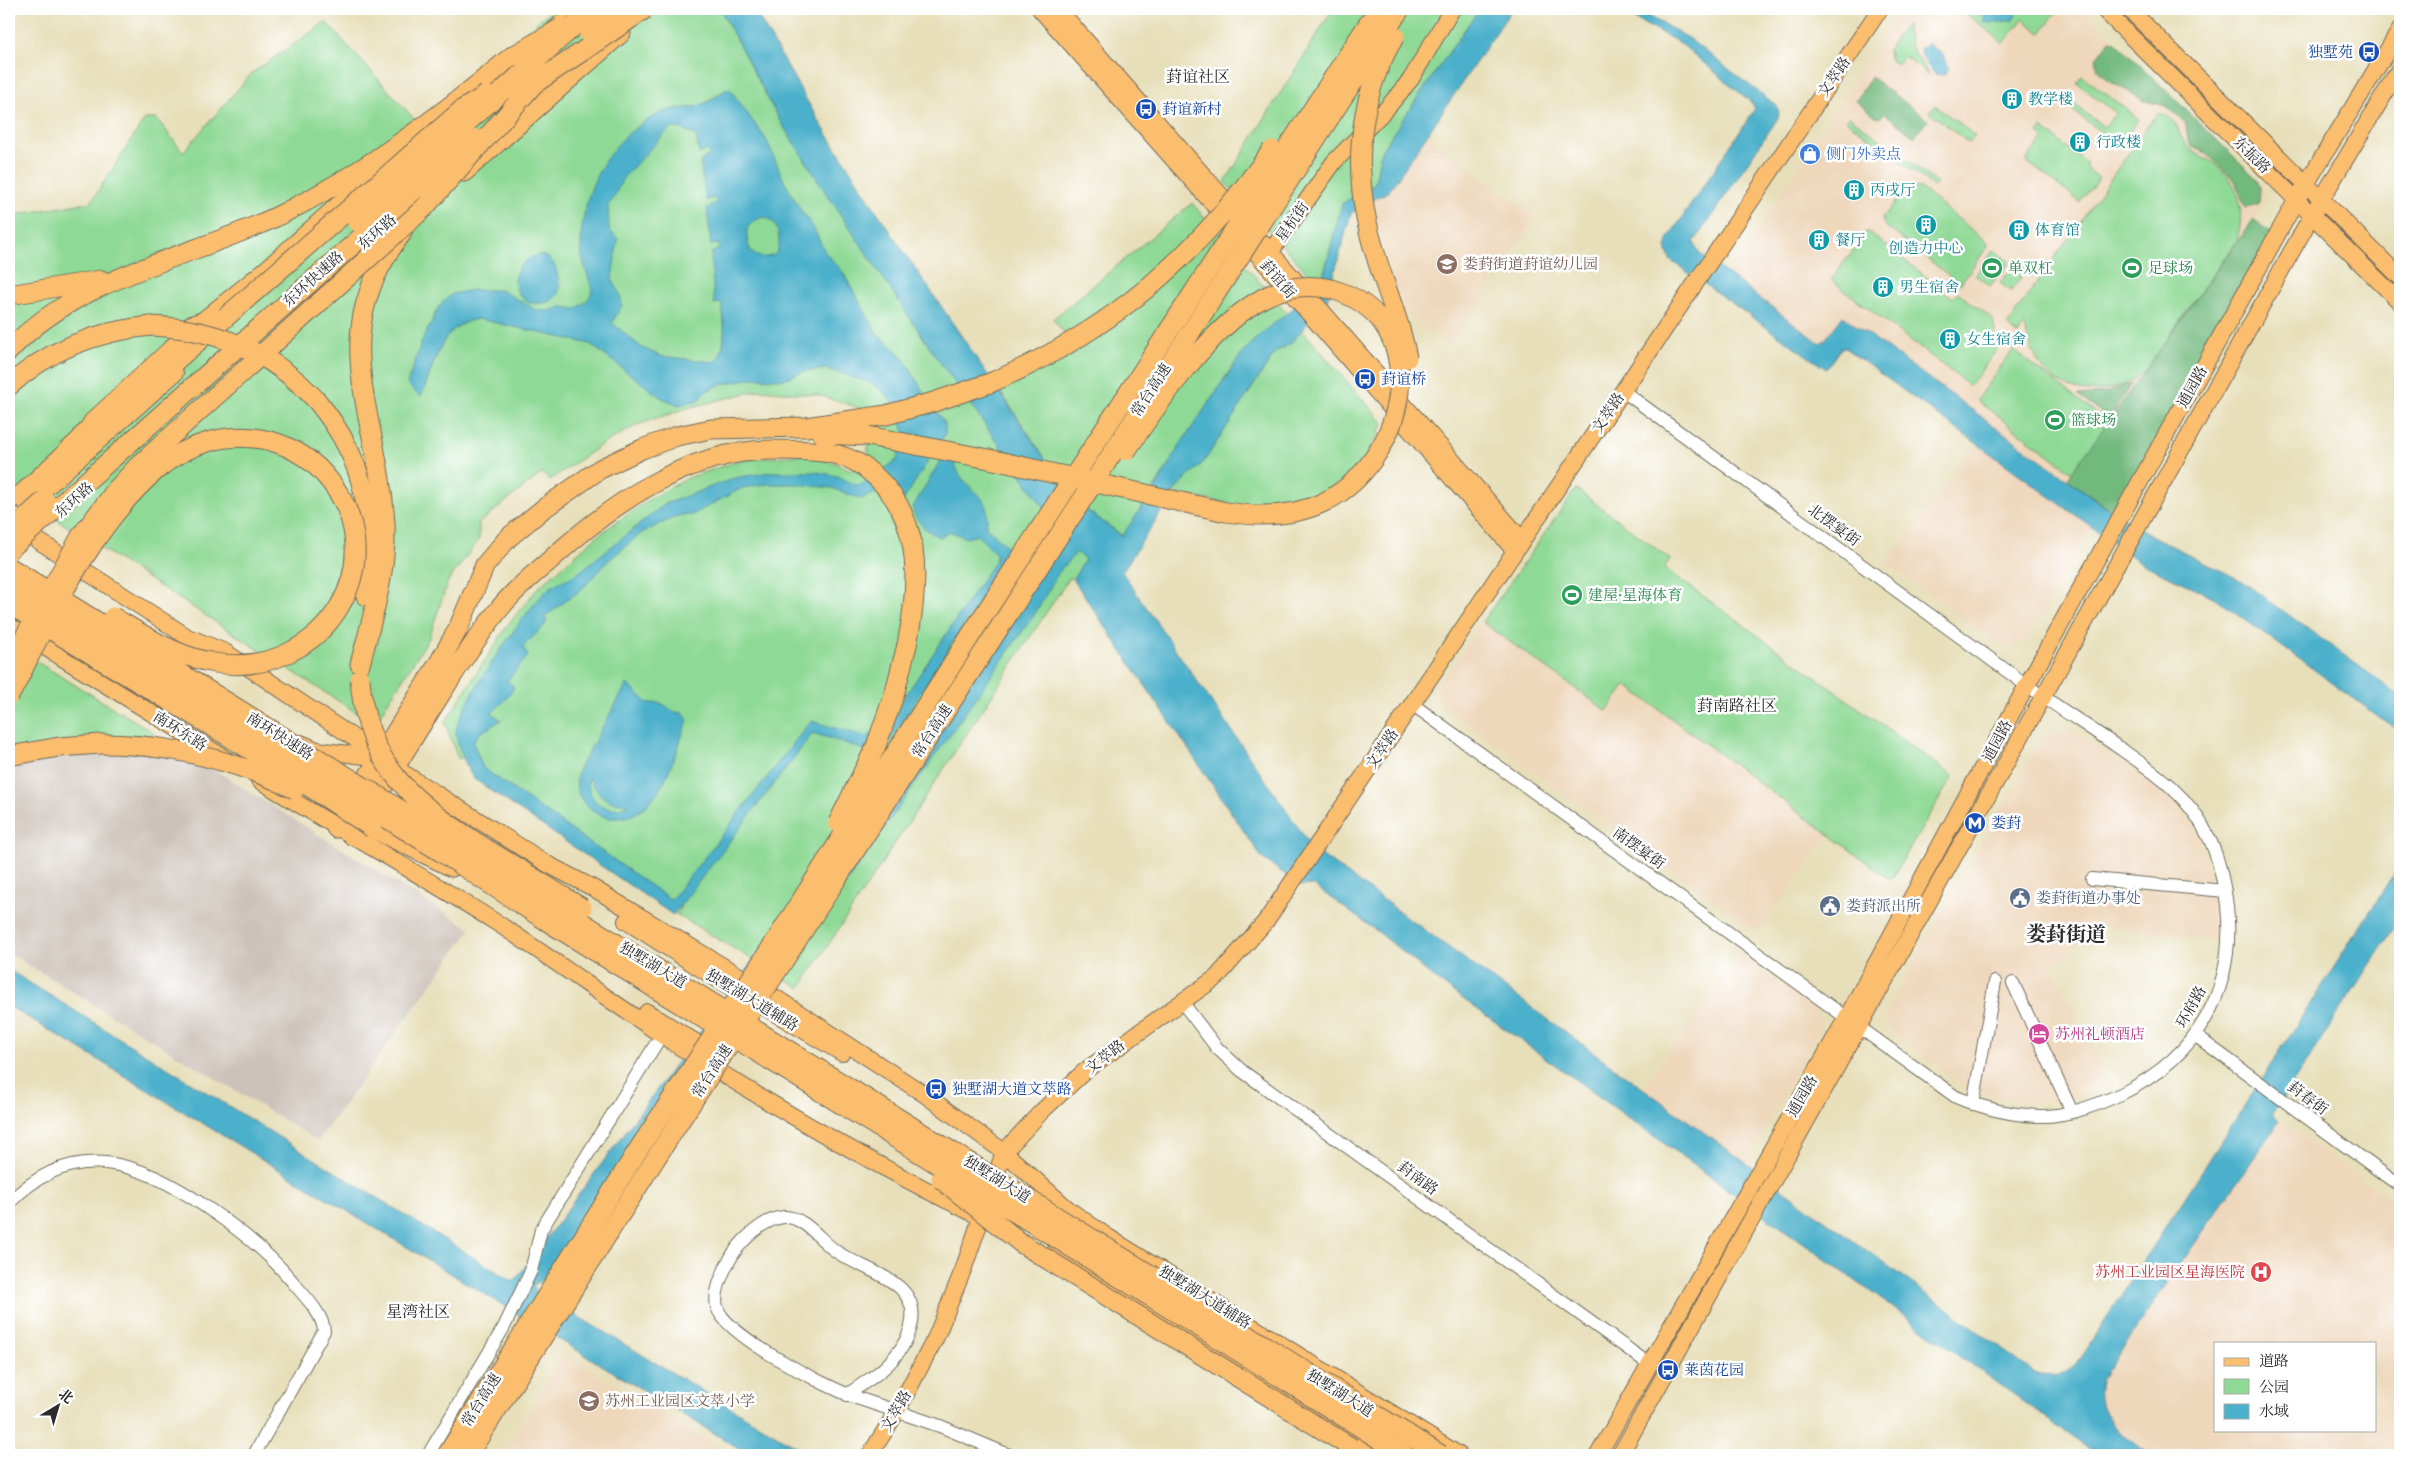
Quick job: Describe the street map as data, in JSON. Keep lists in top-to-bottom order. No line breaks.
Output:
{"streets":{"highway":["东环快速路","常台高速","南环快速路","独墅湖大道"],"main road":["文萃路","东振路","星杭街","东环路","葑谊街","通园路","南环东路","独墅湖大道辅路"],"street":["北摆宴街","南摆宴街","环府路","葑春街","葑南路"]},"crossings":[["文萃路","葑谊街"],["文萃路","北摆宴街"],["文萃路","南摆宴街"],["文萃路","独墅湖大道辅路"],["文萃路","葑南路"],["东振路","通园路"],["星杭街","葑谊街"],["东环路","东环快速路"],["通园路","北摆宴街"],["通园路","南摆宴街"],["通园路","环府路"],["通园路","葑南路"],["北摆宴街","环府路"],["南环快速路","独墅湖大道"],["南摆宴街","环府路"],["环府路","葑春街"]],"districts":["葑谊社区","葑南路社区","娄葑街道","星湾社区"],"places":{"bus stop":["独墅苑","葑谊新村","葑谊桥","独墅湖大道文萃路","莱茵花园"],"building":["教学楼","行政楼","丙戌厅","创造力中心","体育馆","餐厅","男生宿舍","女生宿舍"],"shop":["侧门外卖点"],"school or university":["娄葑街道葑谊幼儿园","苏州工业园区文萃小学"],"sports":["单双杠","足球场","篮球场","建屋·星海体育"],"metro station":["娄葑"],"public building":["娄葑街道办事处","娄葑派出所"],"hotel":["苏州礼顿酒店"],"hospital":["苏州工业园区星海医院"]},"legend":["道路","公园","水域"],"north":"top right"}
